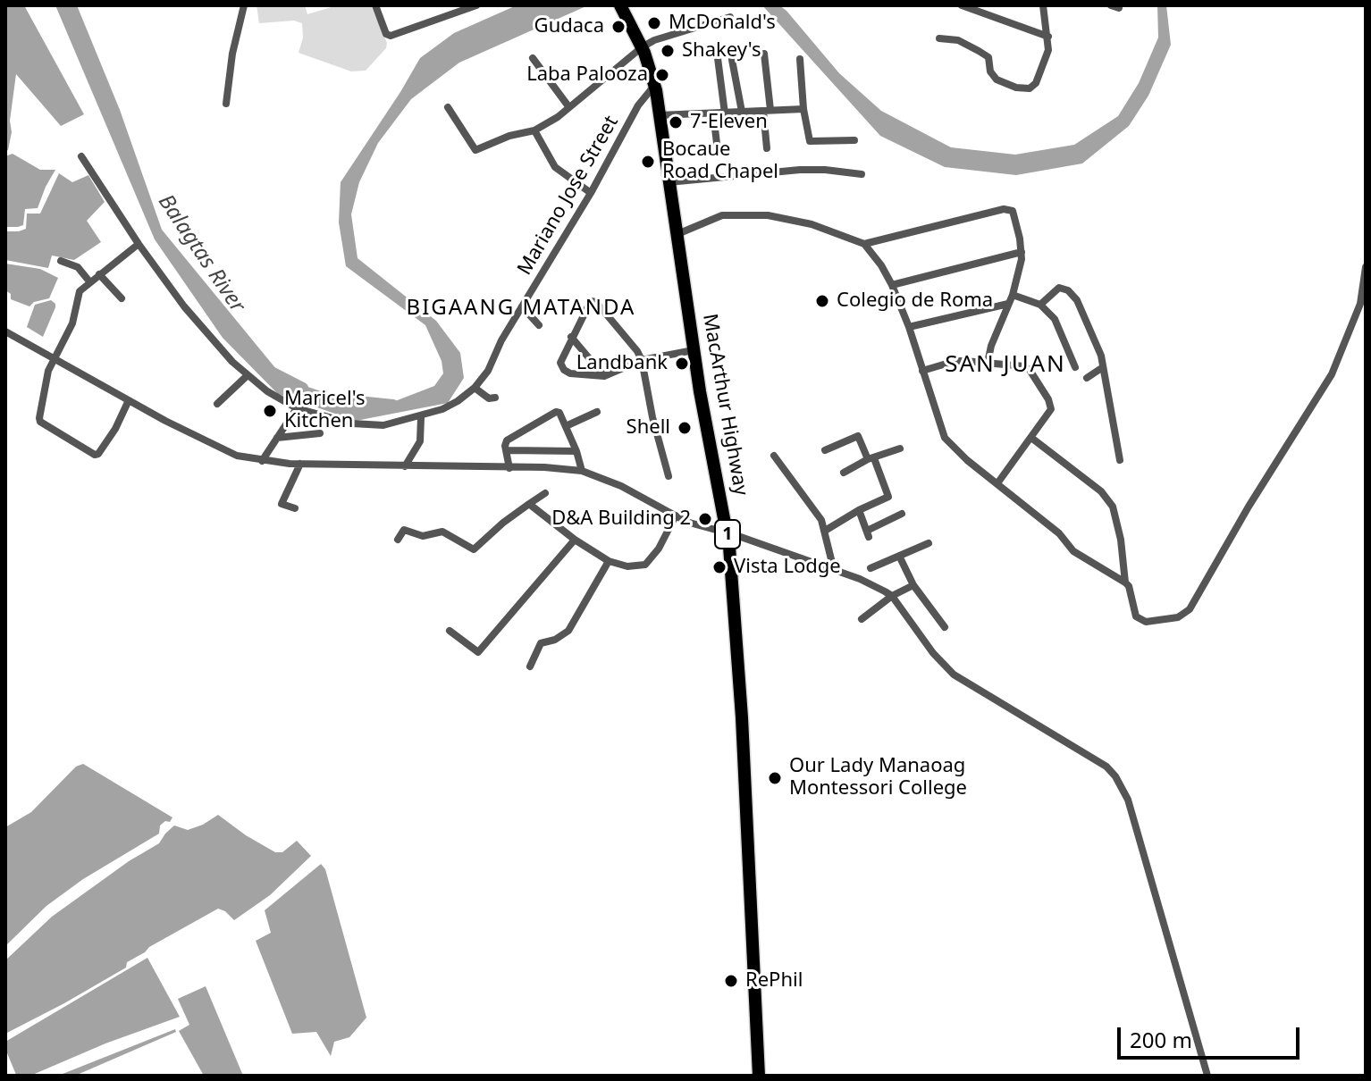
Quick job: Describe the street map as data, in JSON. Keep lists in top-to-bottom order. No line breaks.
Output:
{"streets":{"highway":["MacArthur Highway","1"],"street":["Mariano Jose Street"]},"crossings":[["Mariano Jose Street","MacArthur Highway"]],"districts":["BIGAANG MATANDA","SAN JUAN"],"water":["Balagtas River"],"places":["McDonald's","Gudaca","Shakey's","Laba Palooza","7-Eleven","Bocaue Road Chapel","Colegio de Roma","Landbank","Maricel's Kitchen","Shell","D&A Building 2","Vista Lodge","Our Lady Manaoag Montessori College","RePhil"],"scale_bar":"200 m"}
